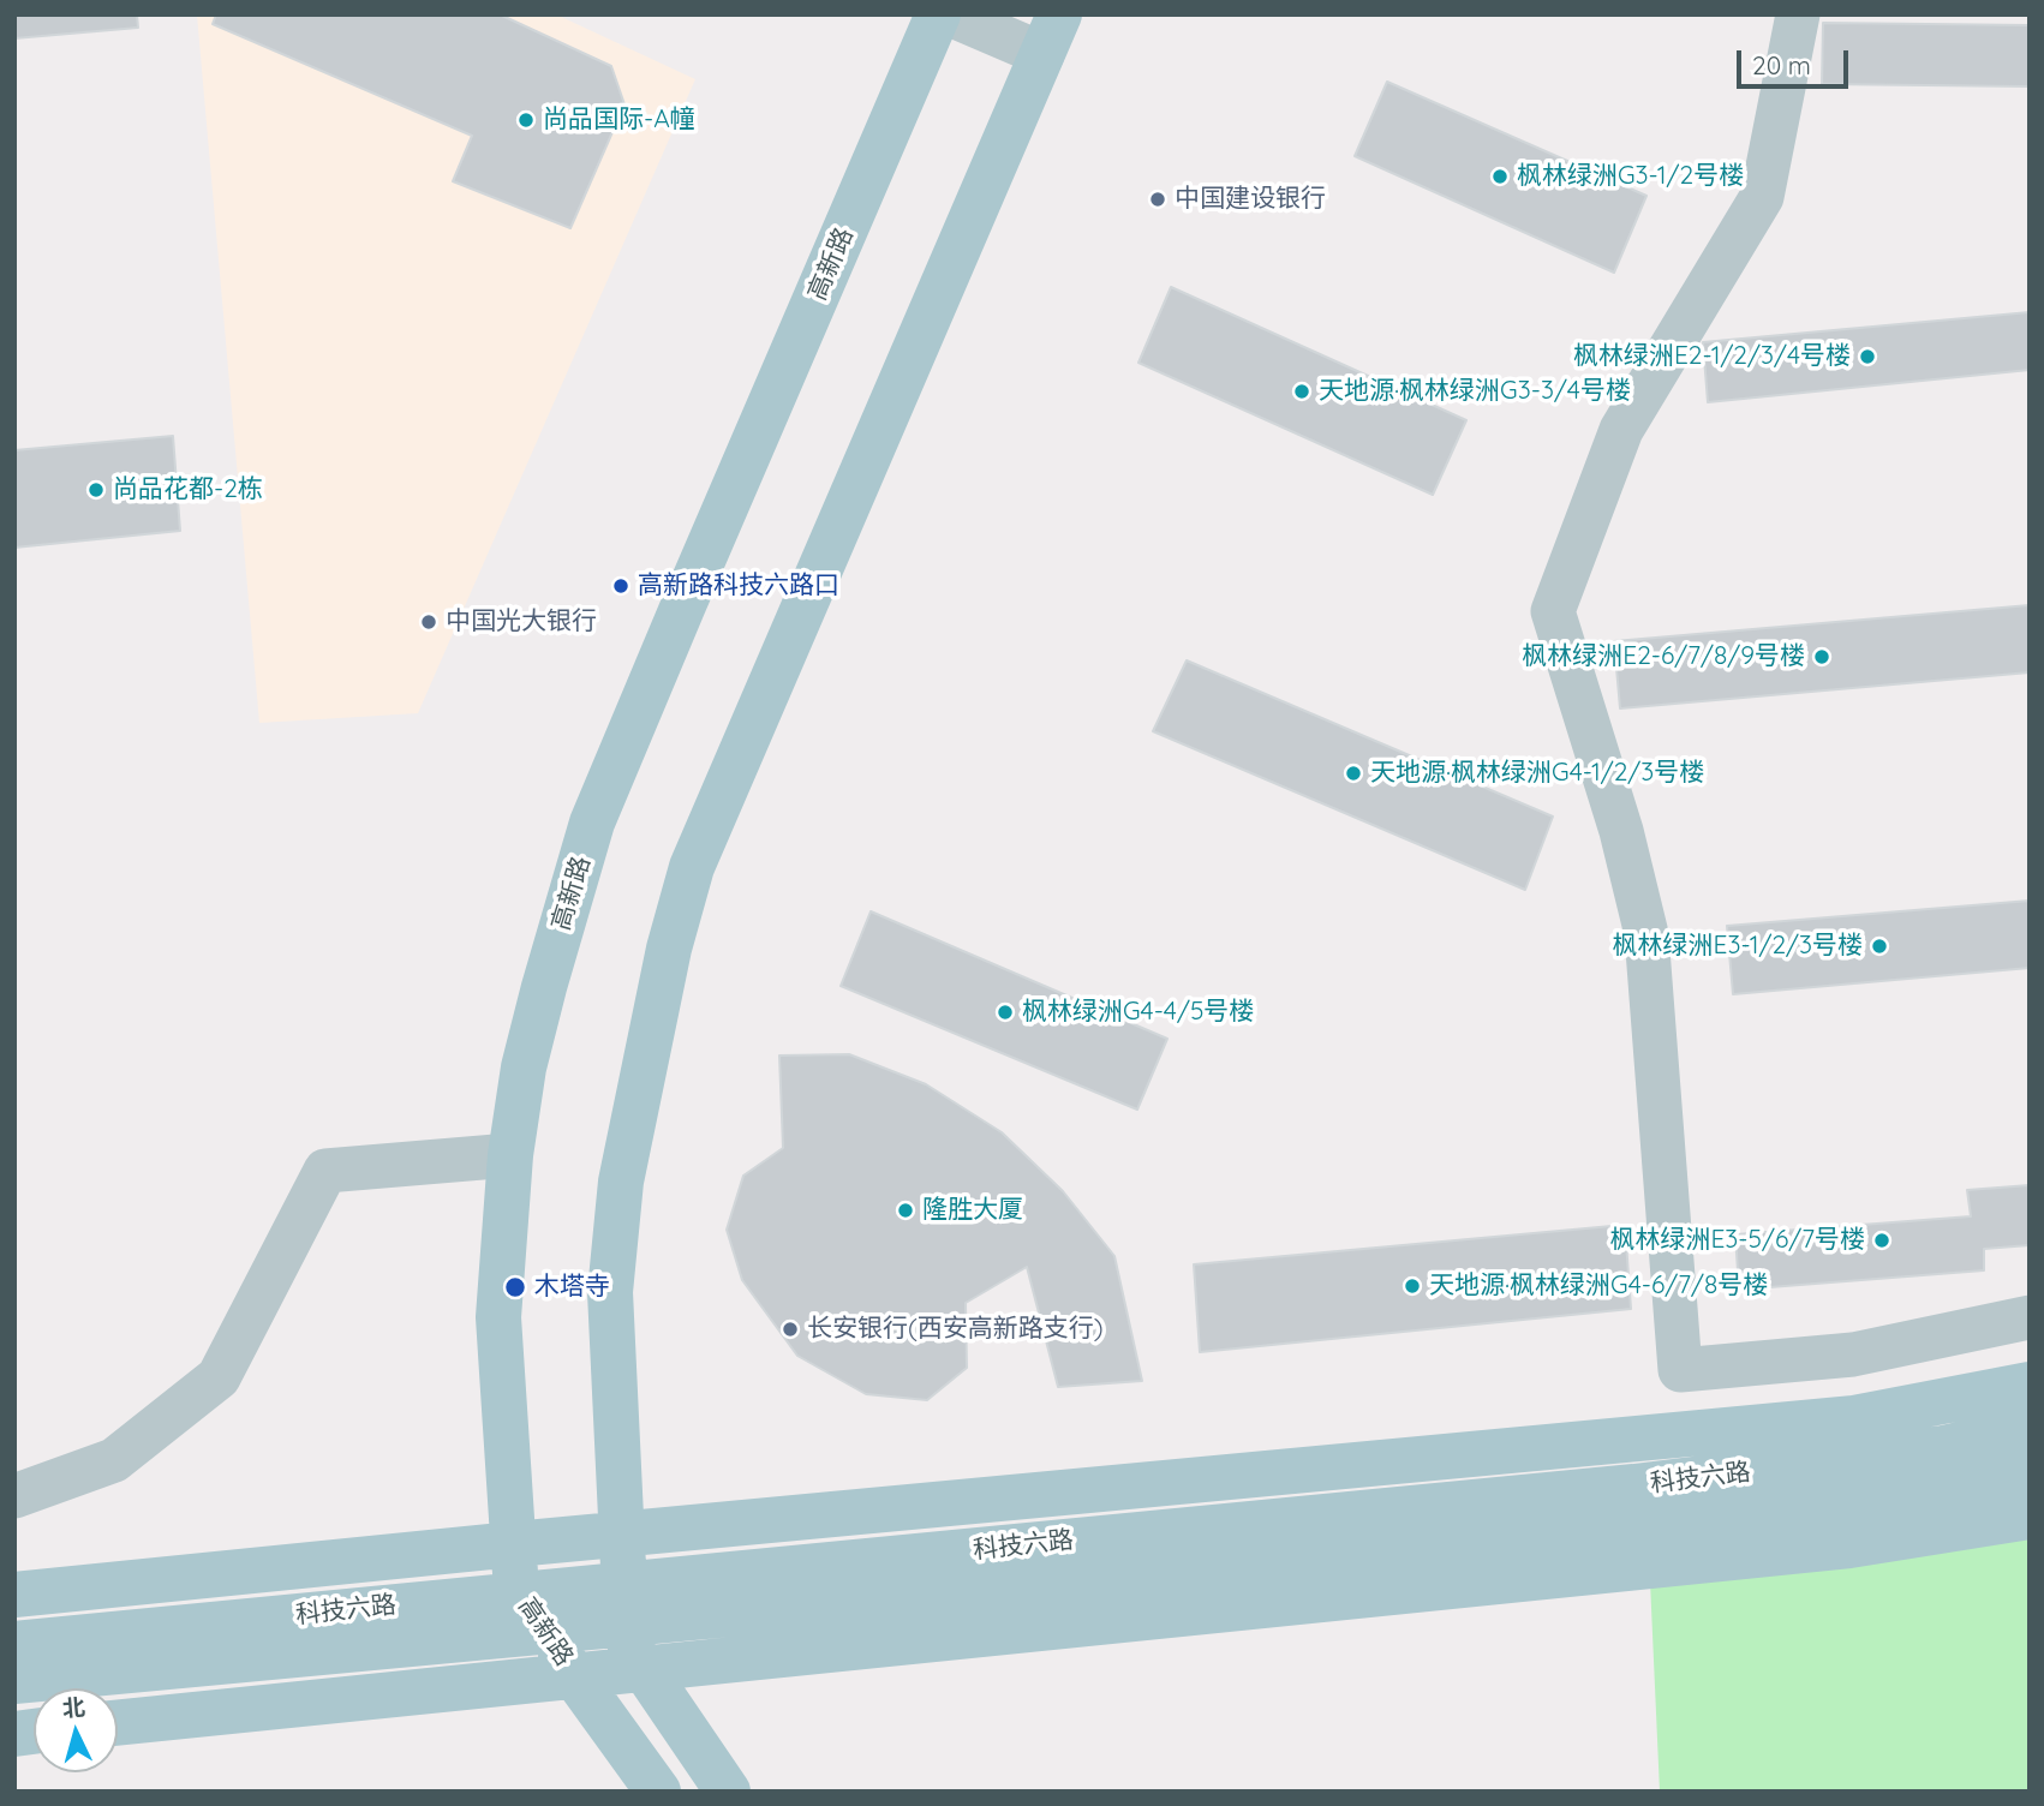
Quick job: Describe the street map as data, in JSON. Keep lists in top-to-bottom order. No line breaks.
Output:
{"streets":{"main road":["高新路","科技六路"]},"crossings":[["高新路","科技六路"]],"places":["尚品国际-A幢","枫林绿洲G3-1/2号楼","中国建设银行","枫林绿洲E2-1/2/3/4号楼","天地源·枫林绿洲G3-3/4号楼","尚品花都-2栋","高新路科技六路口","中国光大银行","枫林绿洲E2-6/7/8/9号楼","天地源·枫林绿洲G4-1/2/3号楼","枫林绿洲E3-1/2/3号楼","枫林绿洲G4-4/5号楼","隆胜大厦","枫林绿洲E3-5/6/7号楼","天地源·枫林绿洲G4-6/7/8号楼","木塔寺","长安银行(西安高新路支行)"],"scale_bar":"20 m","north":"top"}
